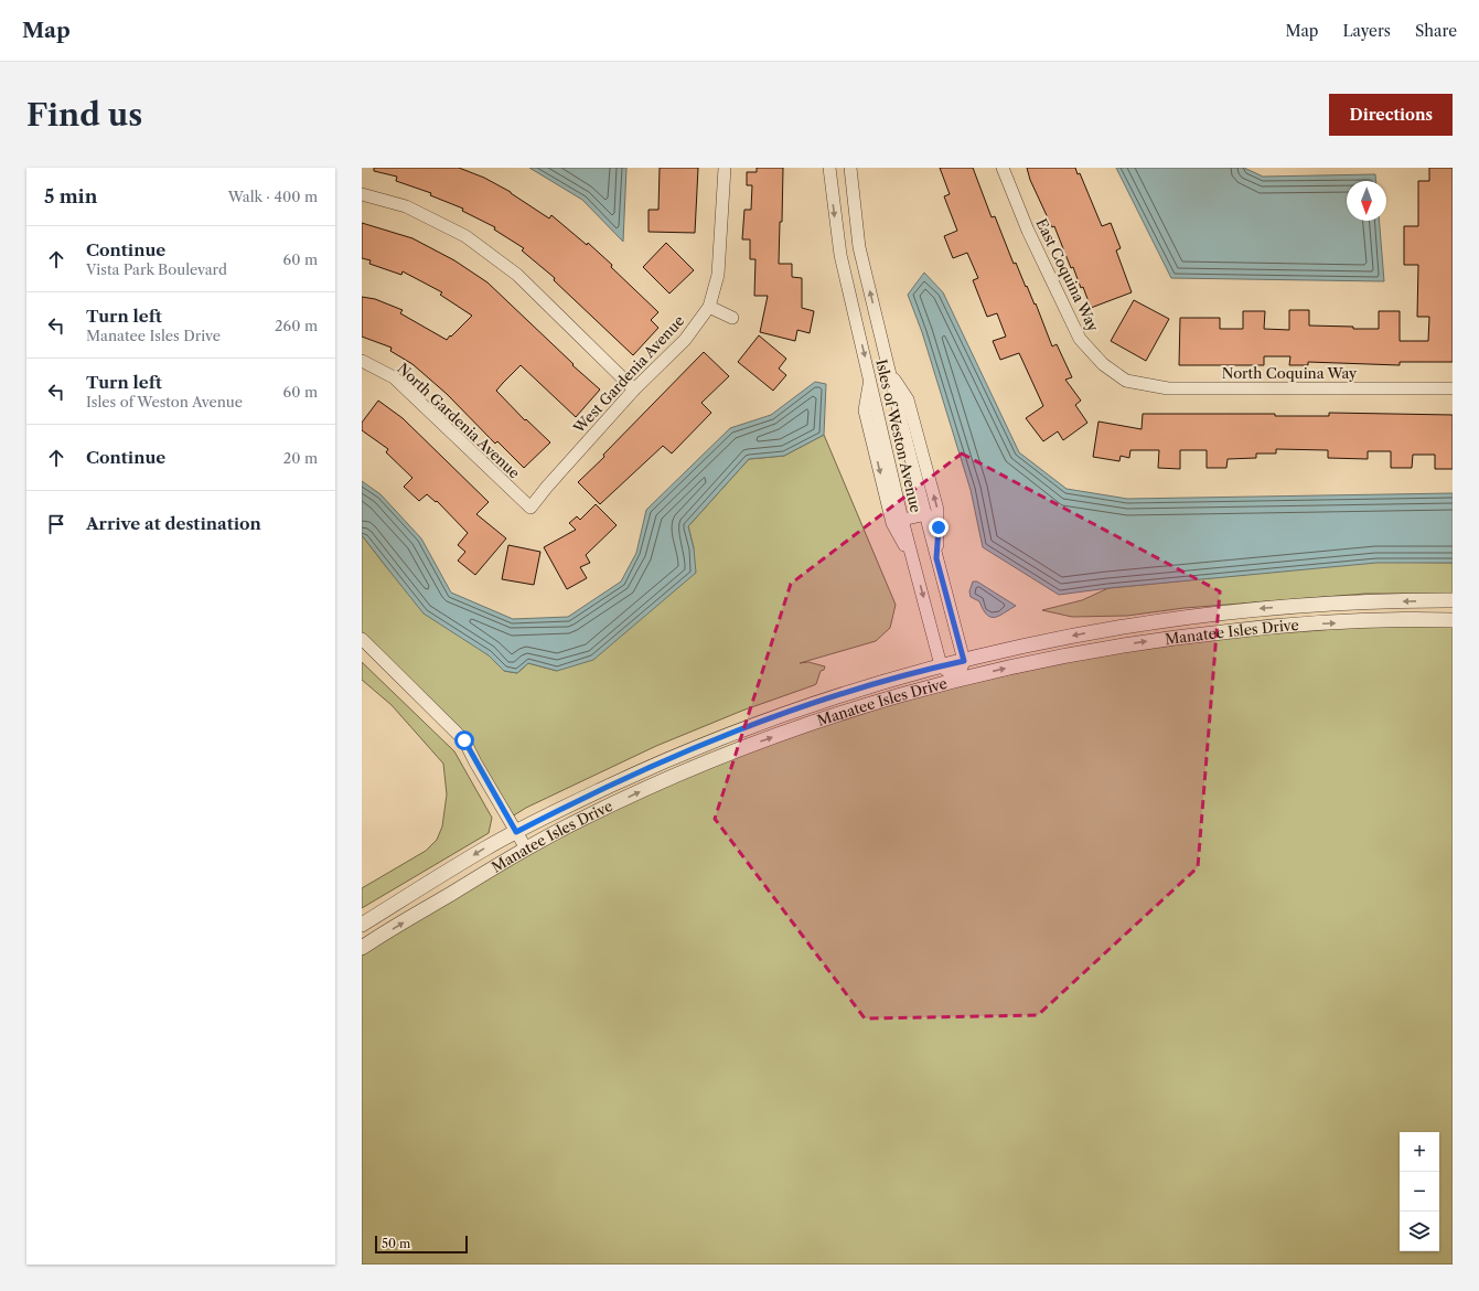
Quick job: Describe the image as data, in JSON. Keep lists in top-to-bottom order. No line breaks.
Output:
{"streets":{"street":["East Coquina Way","North Coquina Way","West Gardenia Avenue","North Gardenia Avenue","Isles of Weston Avenue","Manatee Isles Drive"]},"crossings":[["East Coquina Way","North Coquina Way"],["West Gardenia Avenue","North Gardenia Avenue"],["Isles of Weston Avenue","Manatee Isles Drive"]],"scale_bar":"50 m","north":"bottom","page":{"header":"Map","nav":["Map","Layers","Share"],"buttons":"Directions","title":"Find us","heading":["5 min","Walk · 400 m"],"list":[["Continue","Vista Park Boulevard","60 m"],["Turn left","Manatee Isles Drive","260 m"],["Turn left","Isles of Weston Avenue","60 m"],["Continue","20 m"],"Arrive at destination"],"map_buttons":["+","−"],"scale":"50 m"}}
